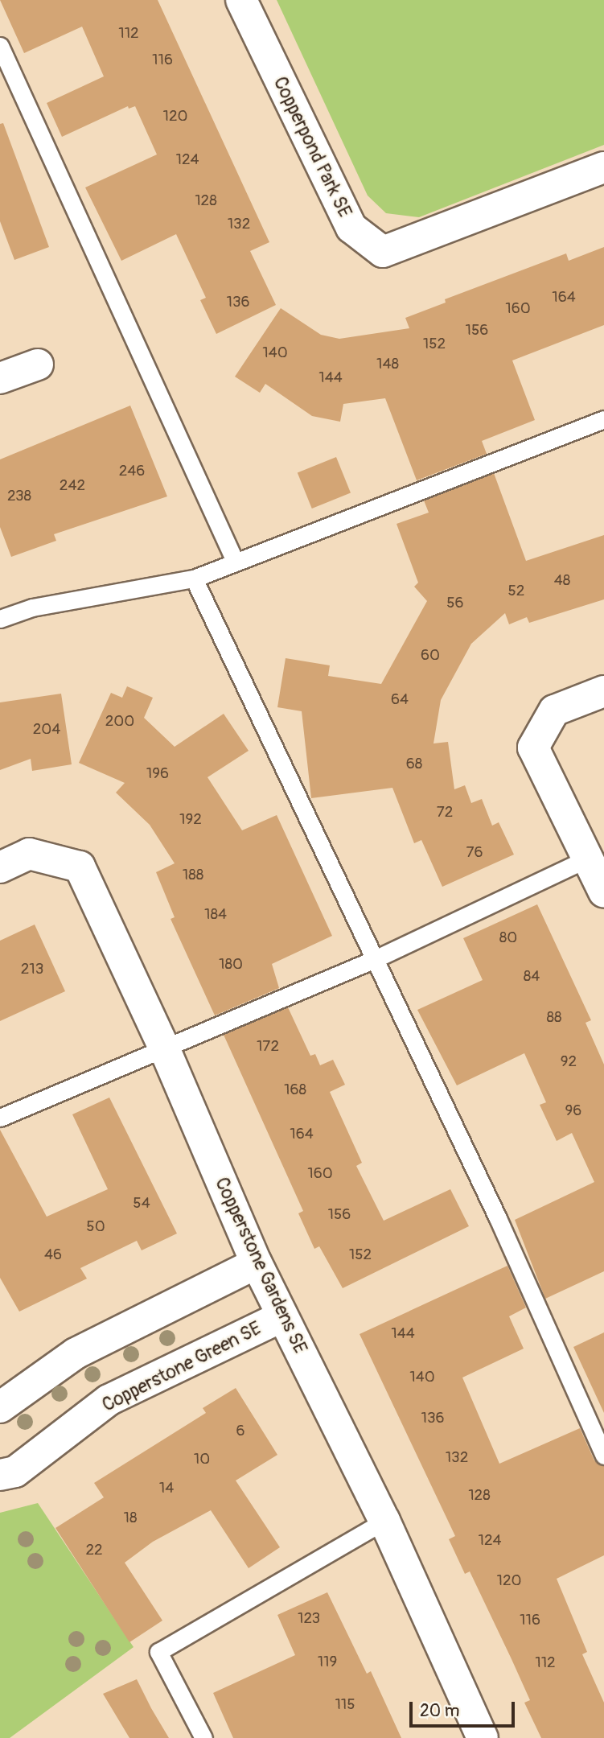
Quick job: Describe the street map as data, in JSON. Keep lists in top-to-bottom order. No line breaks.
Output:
{"streets":{"street":["Copperpond Park SE","Copperstone Gardens SE","Copperstone Green SE"]},"crossings":[["Copperstone Gardens SE","Copperstone Green SE"]],"house_numbers":["112","116","120","124","128","132","164","136","160","156","152","140","148","144","246","242","238","48","52","56","60","64","200","204","68","196","72","192","76","188","184","80","180","213","84","88","172","92","168","96","164","160","54","156","50","46","152","144","140","136","6","132","10","14","128","18","124","22","120","123","116","119","112","115"],"scale_bar":"20 m"}
